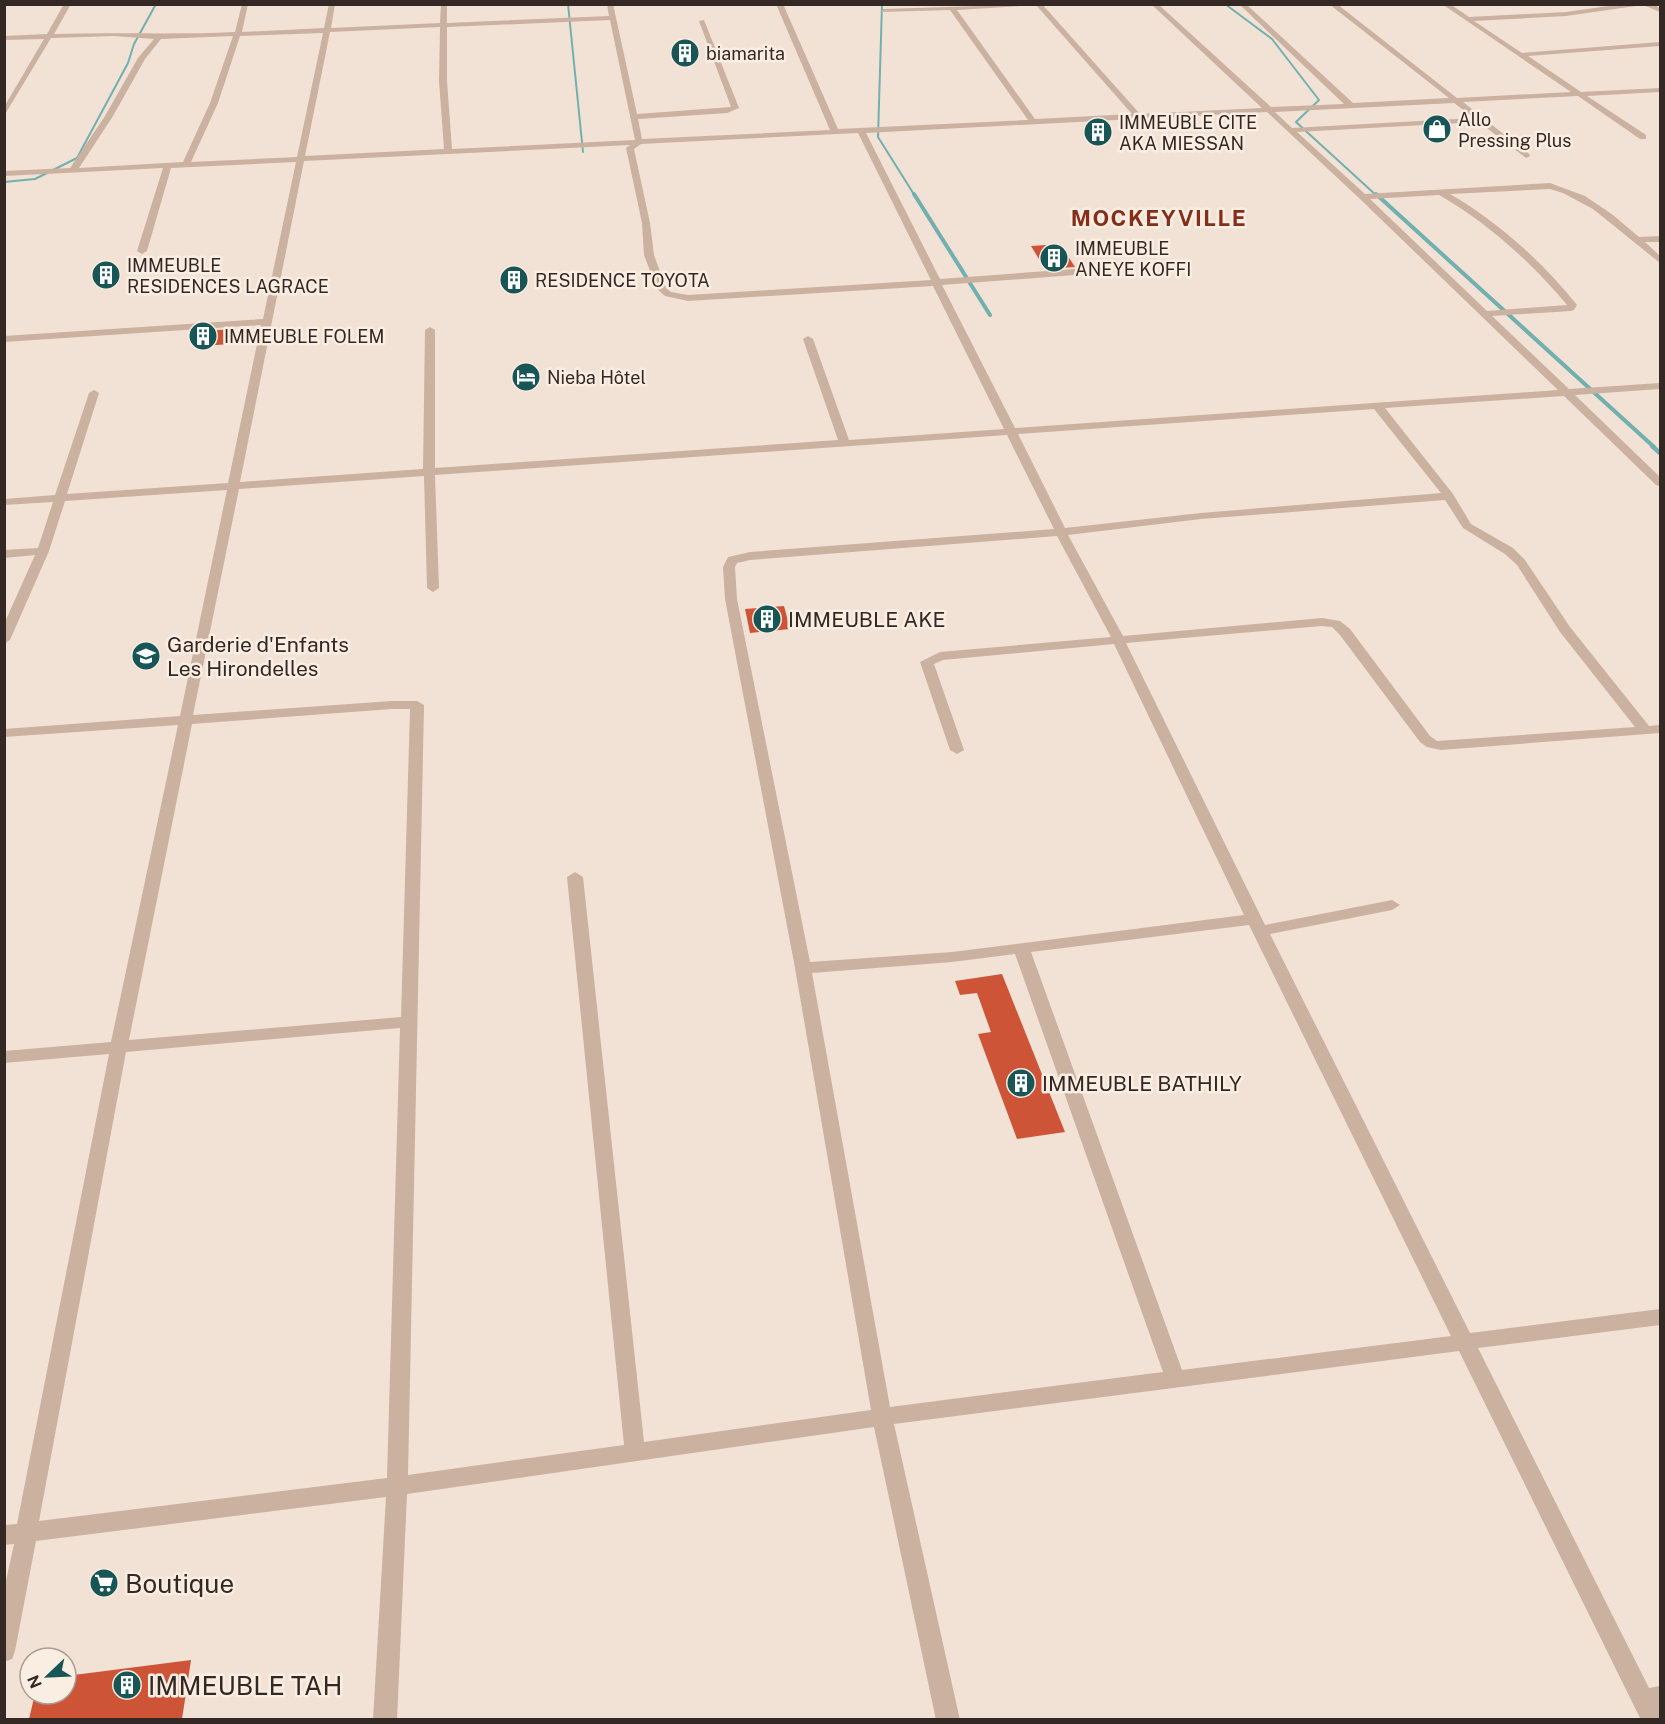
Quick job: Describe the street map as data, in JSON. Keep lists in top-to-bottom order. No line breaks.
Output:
{"districts":["MOCKEYVILLE"],"places":{"building":["biamarita","IMMEUBLE CITE AKA MIESSAN","IMMEUBLE ANEYE KOFFI","IMMEUBLE RESIDENCES LAGRACE","RESIDENCE TOYOTA","IMMEUBLE FOLEM","IMMEUBLE AKE","IMMEUBLE BATHILY","IMMEUBLE TAH"],"shop":["Allo Pressing Plus"],"hotel":["Nieba Hôtel"],"school or university":["Garderie d'Enfants Les Hirondelles"],"supermarket":["Boutique"]},"north":"bottom left"}
